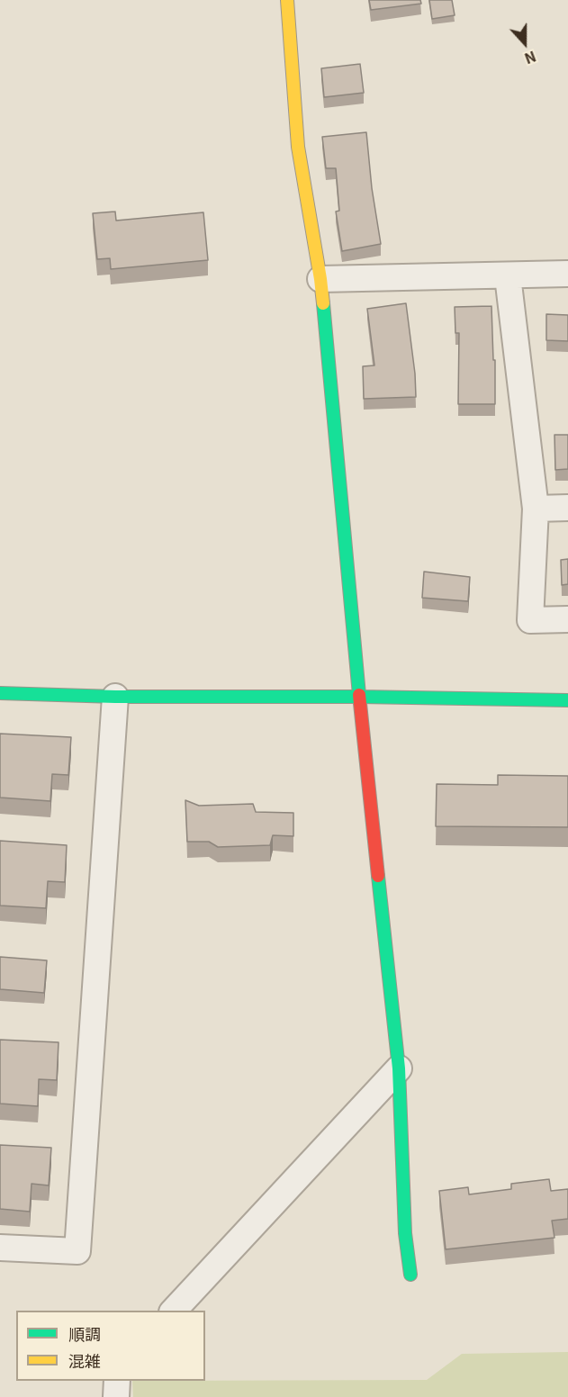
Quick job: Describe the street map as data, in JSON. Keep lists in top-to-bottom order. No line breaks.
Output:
{"legend":["順調","混雑"],"north":"bottom"}
